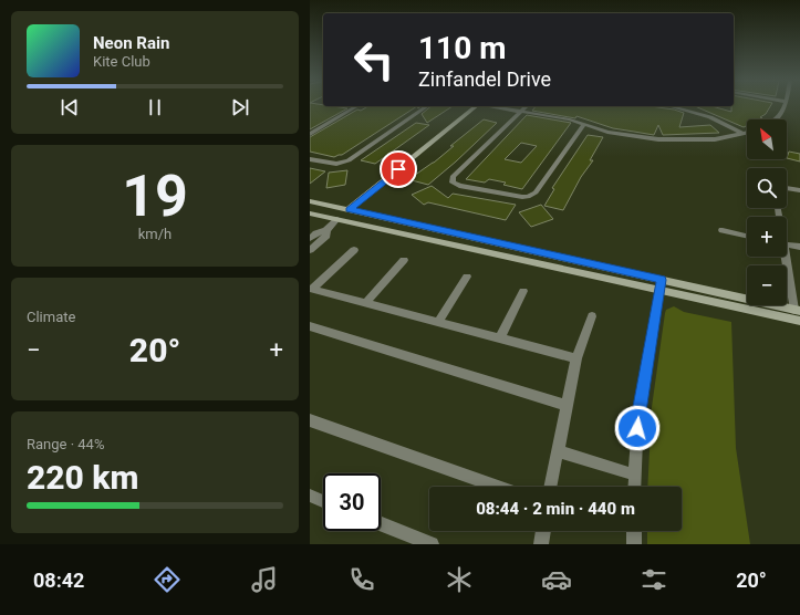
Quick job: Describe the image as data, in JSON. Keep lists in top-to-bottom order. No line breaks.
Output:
{"north":"top left","page":{"turn":["110 m","Zinfandel Drive"],"song":["Neon Rain","Kite Club"],"map_buttons":["+","−"],"tile":[["19","km/h"],"Climate",["Range · 44%","220 km"]],"heat":["−","20°","+"],"limit":"30","trip":"08:44 · 2 min · 440 m","tabs":["08:42","20°"]}}
